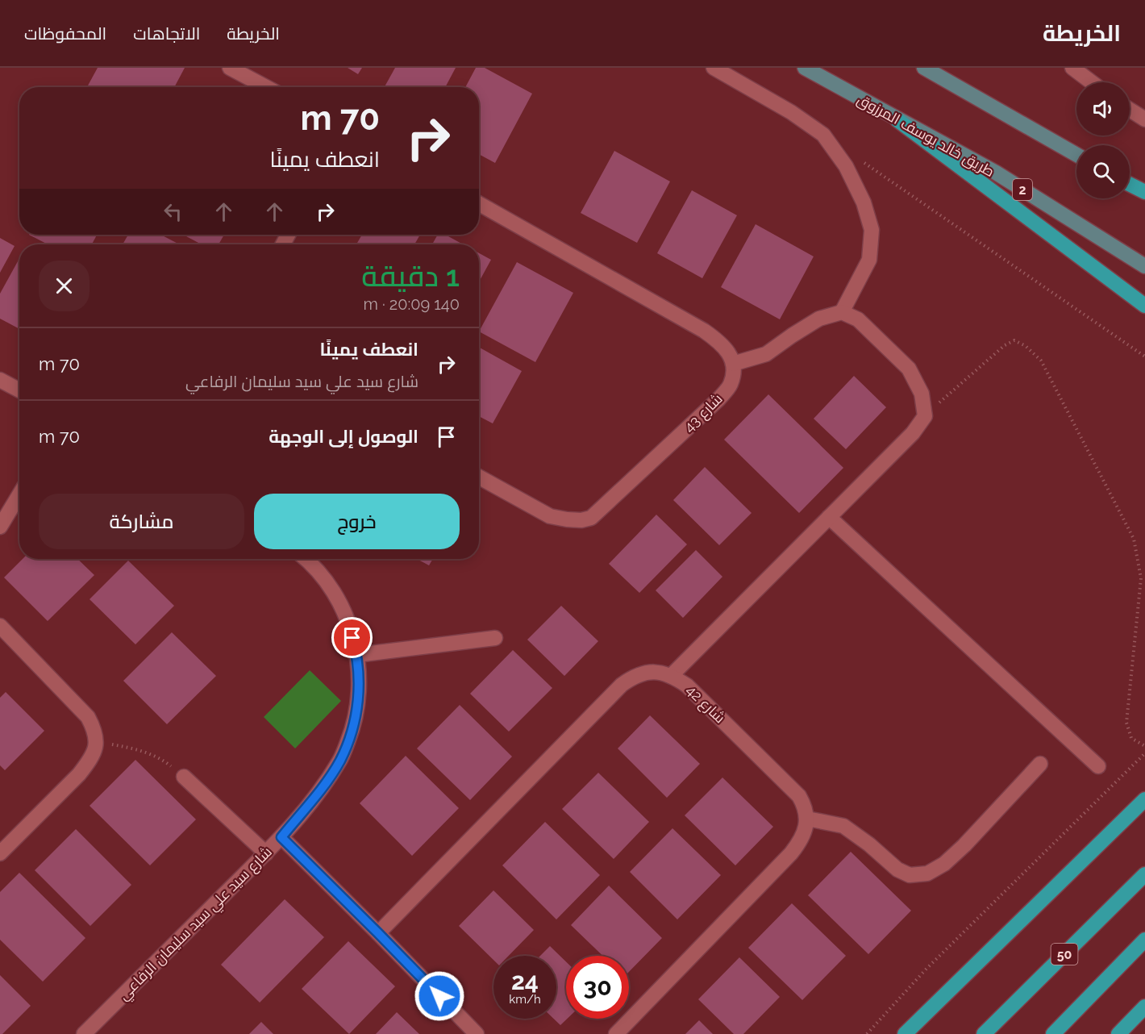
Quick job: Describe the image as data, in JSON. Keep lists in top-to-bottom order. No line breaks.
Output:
{"streets":{"highway":["50"],"main road":["طريق خالد يوسف المرزوق","2"],"street":["شارع 43","شارع 42","شارع سيد علي سيد سليمان الرفاعي"]},"page":{"header":"الخريطة","nav":["الخريطة","الاتجاهات","المحفوظات"],"turn":["70 m","انعطف يمينًا"],"heading":["1 دقيقة","140 m · 20:09"],"list":[{"name":"انعطف يمينًا","note":"شارع سيد علي سيد سليمان الرفاعي","value":"70 m"},{"name":"الوصول إلى الوجهة","value":"70 m"}],"buttons":["خروج","مشاركة"],"speed":"24 km/h","limit":"30"}}
